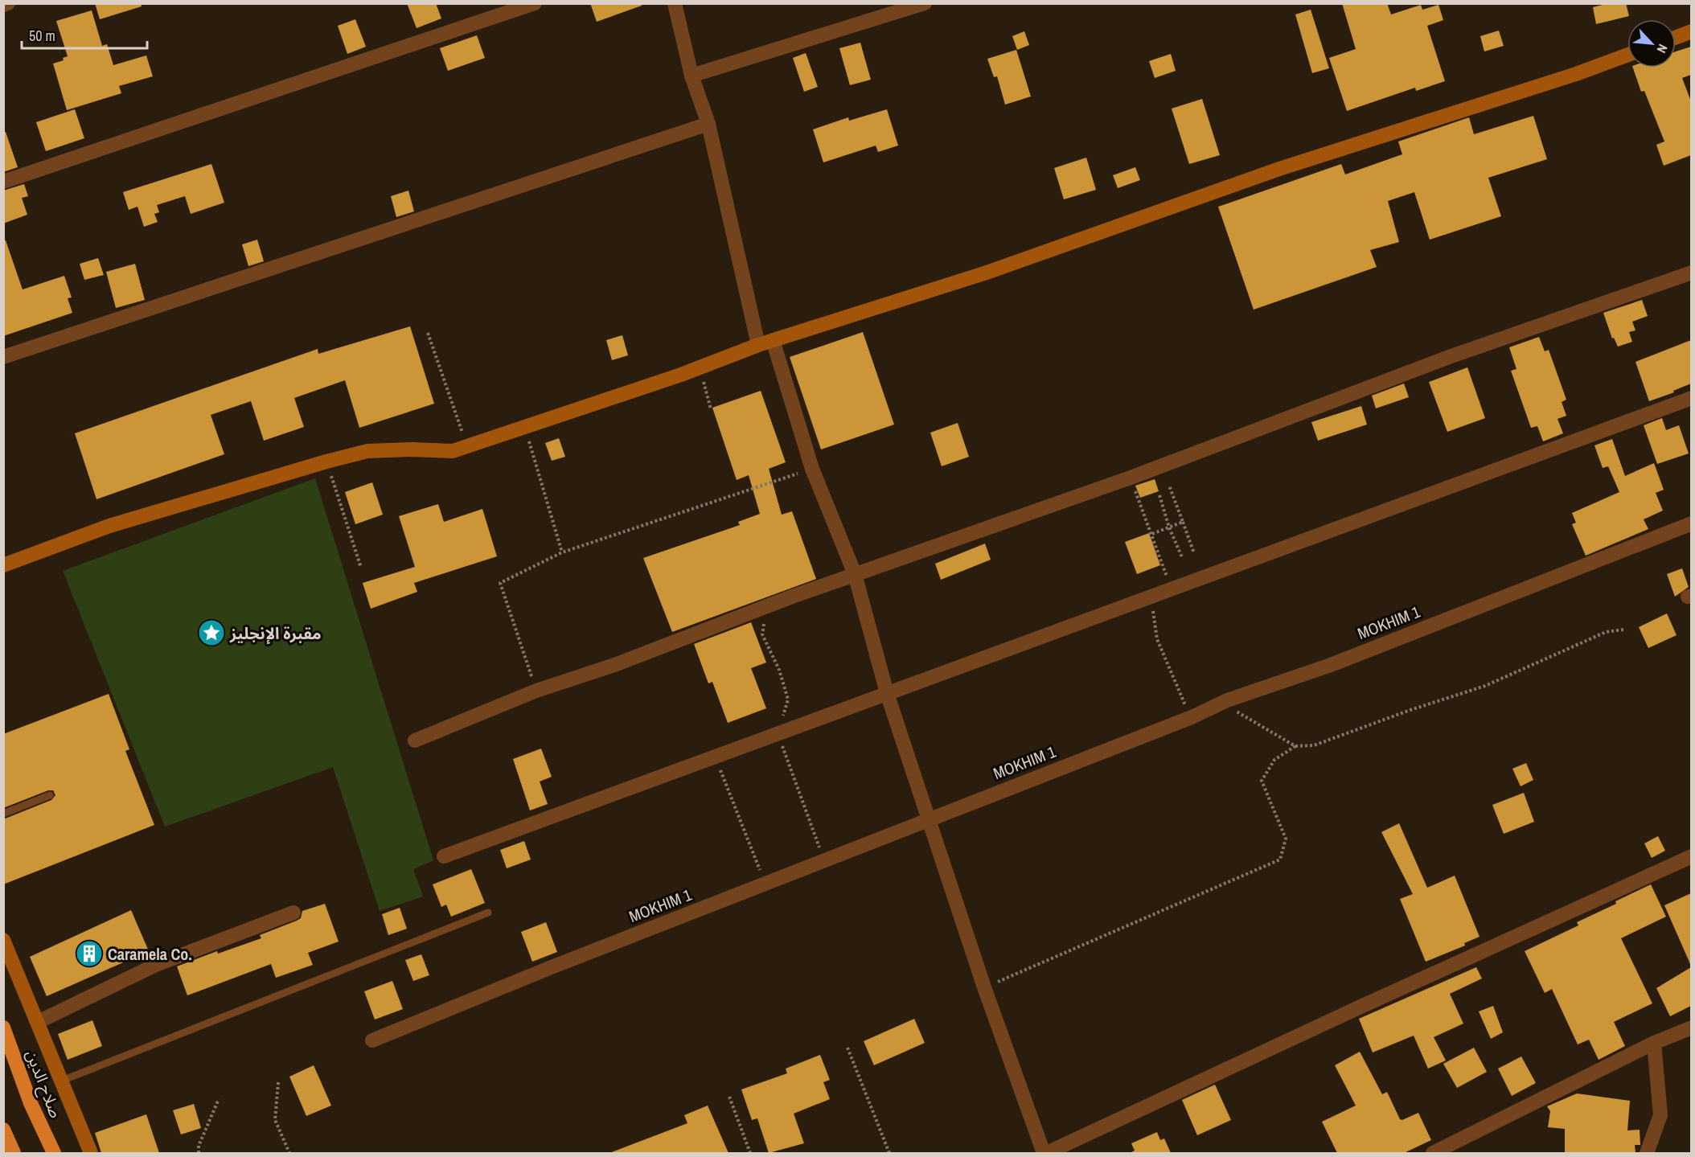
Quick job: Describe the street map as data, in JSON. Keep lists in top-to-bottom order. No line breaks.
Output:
{"streets":{"highway":["صلاح الدين"],"street":["MOKHIM 1"]},"places":{"place":["مقبرة الإنجليز"],"building":["Caramela Co."]},"scale_bar":"50 m","north":"bottom right"}
